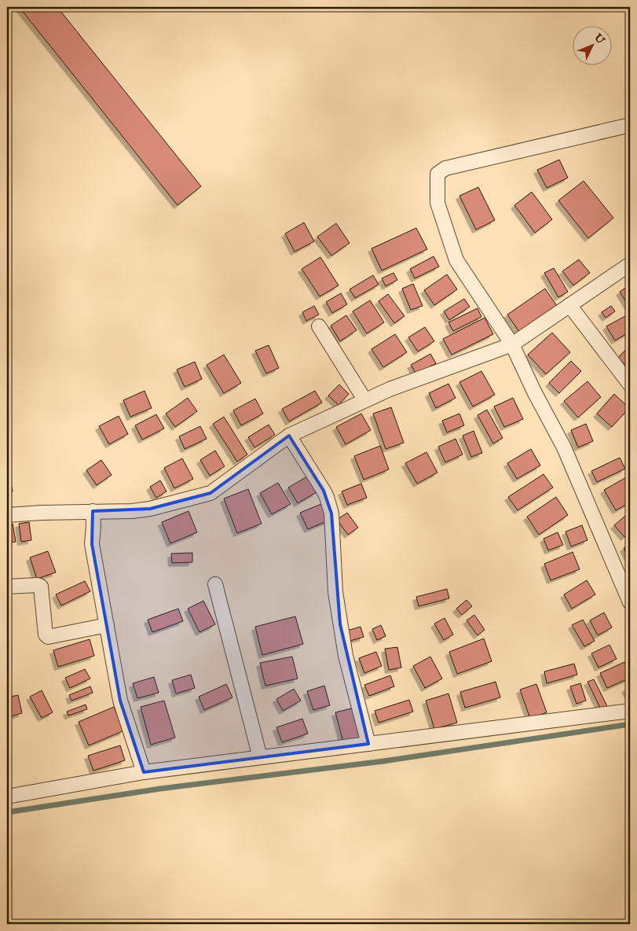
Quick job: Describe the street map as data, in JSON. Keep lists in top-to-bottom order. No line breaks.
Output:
{"north":"top right"}
